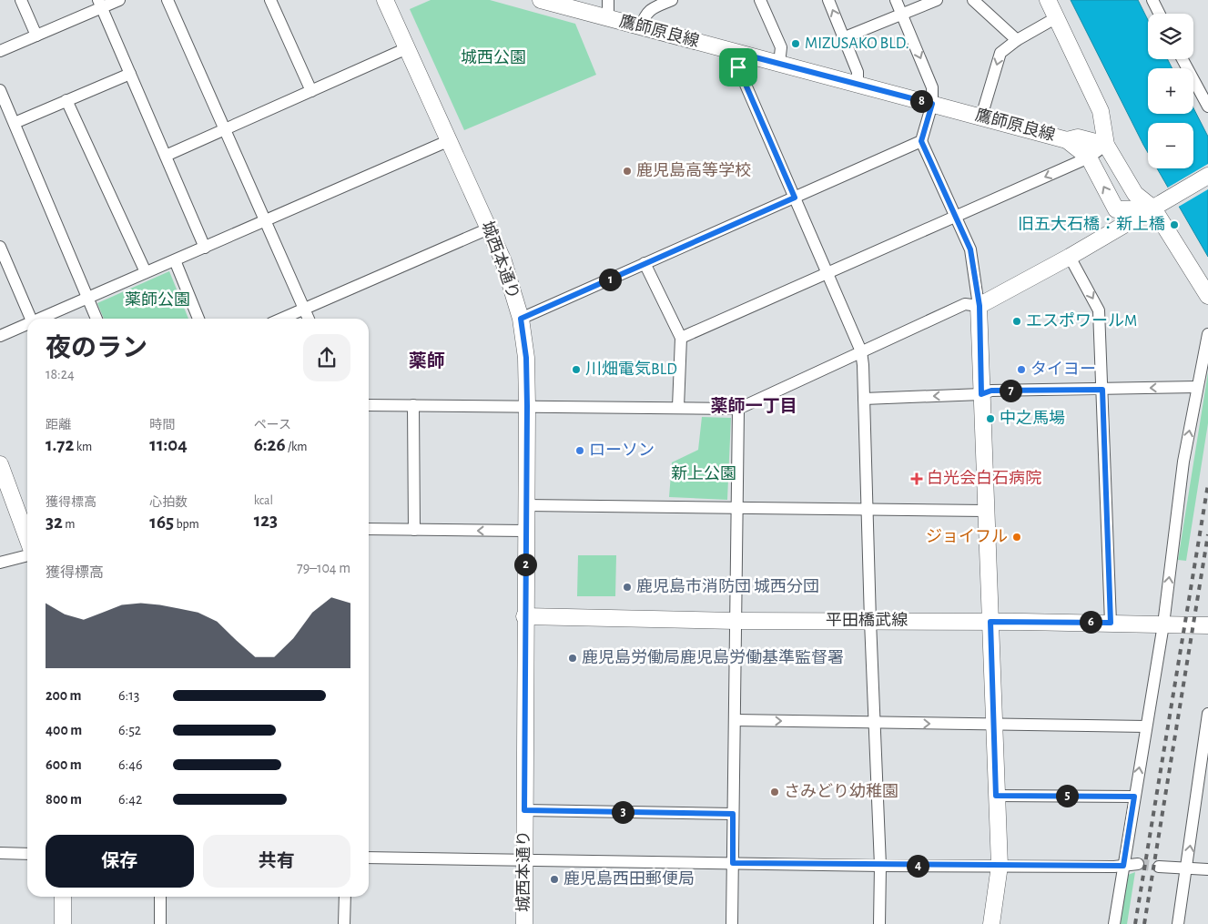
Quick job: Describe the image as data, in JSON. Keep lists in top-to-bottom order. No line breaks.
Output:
{"streets":{"street":["鷹師原良線","城西本通り","平田橋武線"]},"crossings":[["城西本通り","平田橋武線"]],"districts":["薬師","薬師一丁目"],"parks":["城西公園","薬師公園","新上公園"],"places":{"other":["MIZUSAKO BLD.","鹿児島高等学校","旧五大石橋：新上橋","エスポワールM","川畑電気BLD","タイヨー","中之馬場","ローソン","ジョイフル","鹿児島市消防団 城西分団","鹿児島労働局鹿児島労働基準監督署","さみどり幼稚園","鹿児島西田郵便局"],"health":["白光会白石病院"]},"page":{"map_buttons":["+","−"],"pins":["8","1","7","2","6","5","3","4"],"heading":["夜のラン","18:24"],"stats":[["距離","1.72 km"],["時間","11:04"],["ペース","6:26 /km"],["獲得標高","32 m"],["心拍数","165 bpm"],["kcal","123"]],"chart":["獲得標高","79–104 m"],"list":[{"name":"200 m","note":"6:13"},{"name":"400 m","note":"6:52"},{"name":"600 m","note":"6:46"},{"name":"800 m","note":"6:42"}],"buttons":["保存","共有"]}}
